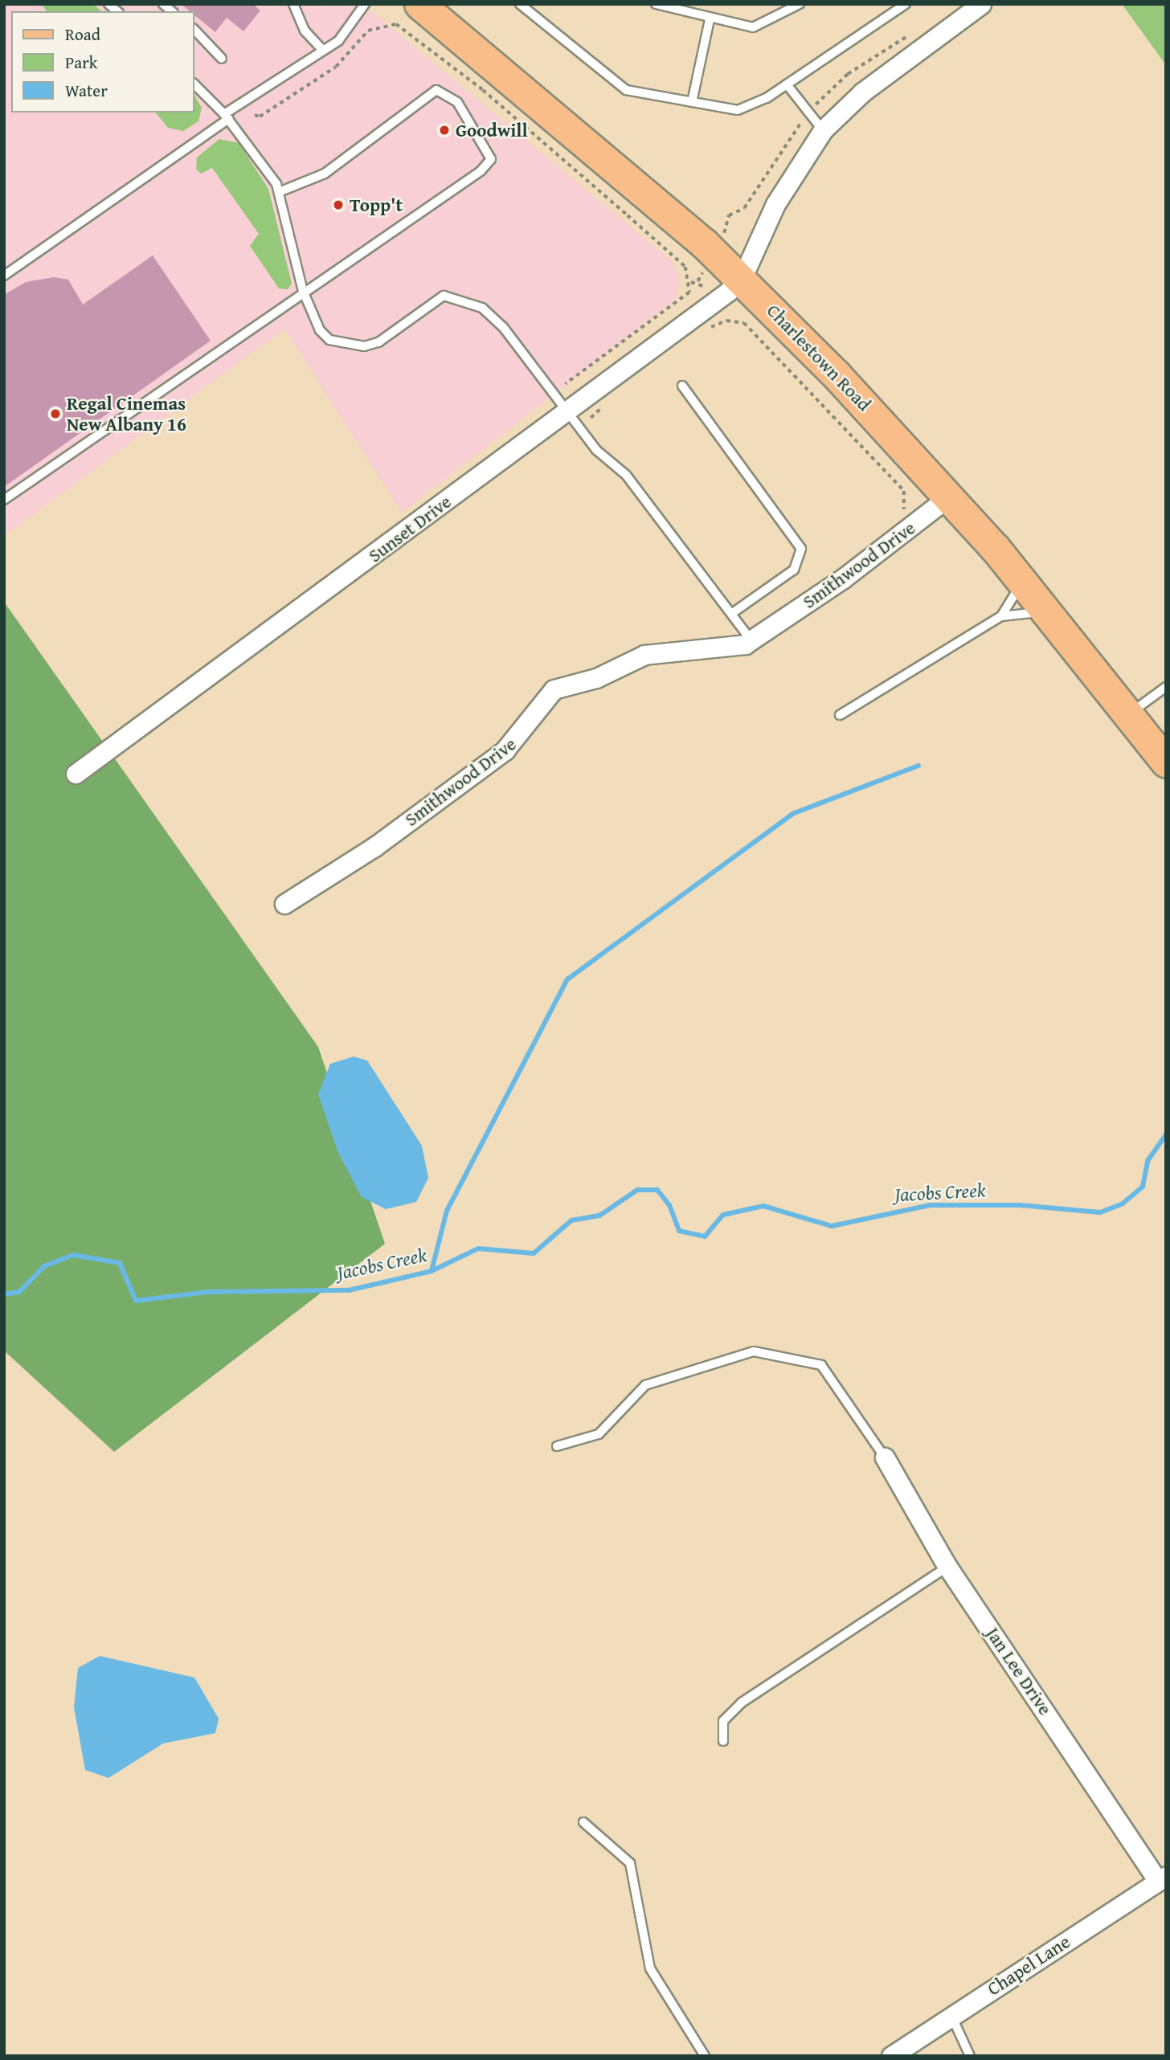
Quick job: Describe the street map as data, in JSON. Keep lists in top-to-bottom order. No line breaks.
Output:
{"streets":{"main road":["Charlestown Road"],"street":["Sunset Drive","Smithwood Drive","Jan Lee Drive","Chapel Lane"]},"crossings":[["Charlestown Road","Sunset Drive"],["Charlestown Road","Smithwood Drive"],["Jan Lee Drive","Chapel Lane"]],"water":["Jacobs Creek"],"places":["Goodwill","Topp't","Regal Cinemas New Albany 16"],"legend":["Road","Park","Water"]}
